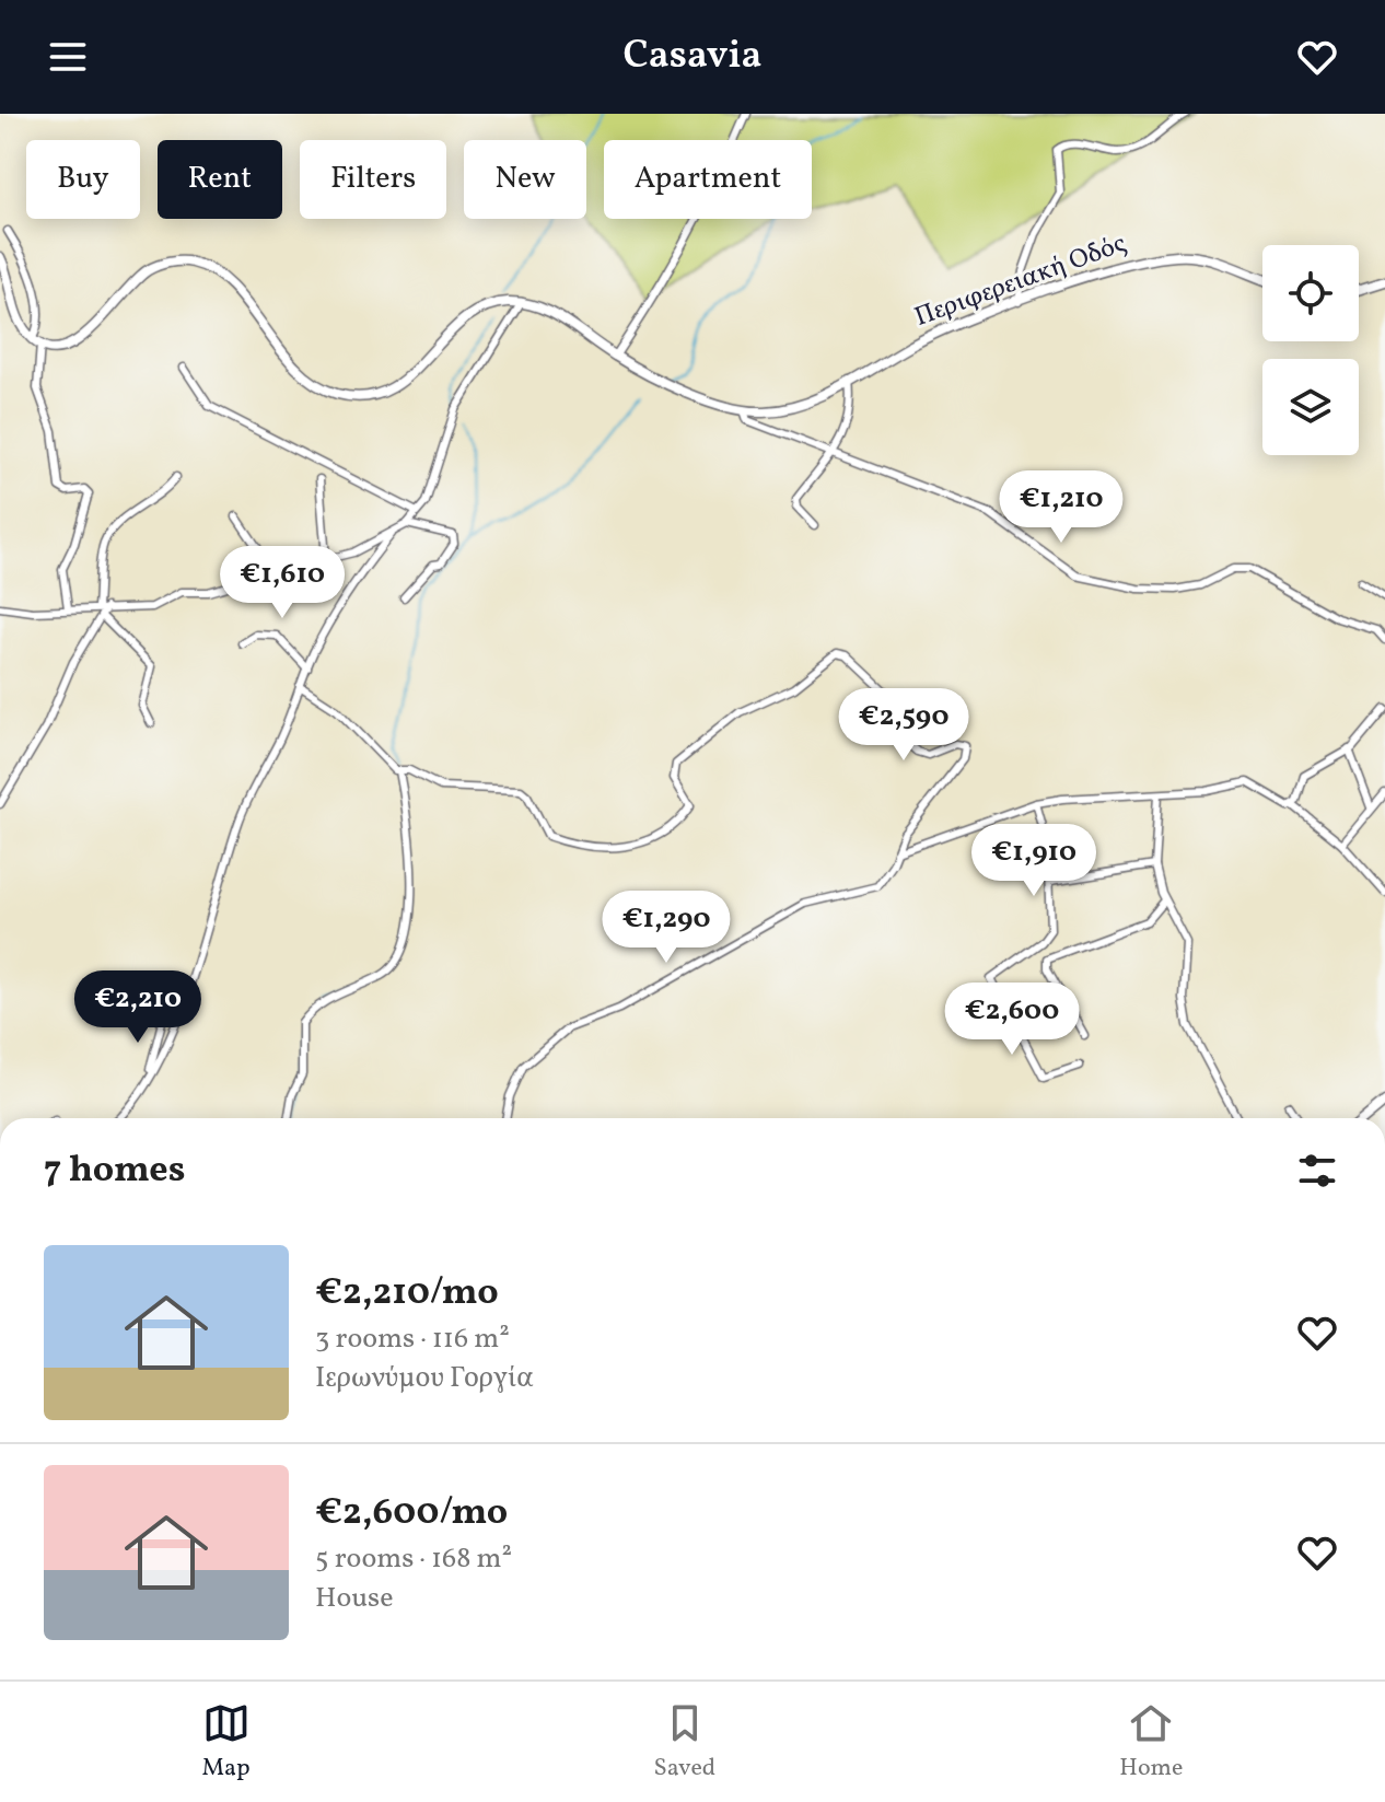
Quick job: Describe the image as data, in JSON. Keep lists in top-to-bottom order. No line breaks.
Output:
{"streets":{"main road":["Περιφερειακή Οδός"]},"page":{"header":"Casavia","chip":["Buy","Rent","Filters","New","Apartment"],"price":["€1,210","€1,610","€2,590","€1,910","€1,290","€2,210","€2,600"],"heading":"7 homes","list":[{"name":"€2,210/mo","note":"3 rooms · 116 m² · Ιερωνύμου Γοργία"},{"name":"€2,600/mo","note":"5 rooms · 168 m² · House"}],"tabs":["Map","Saved","Home"]}}
